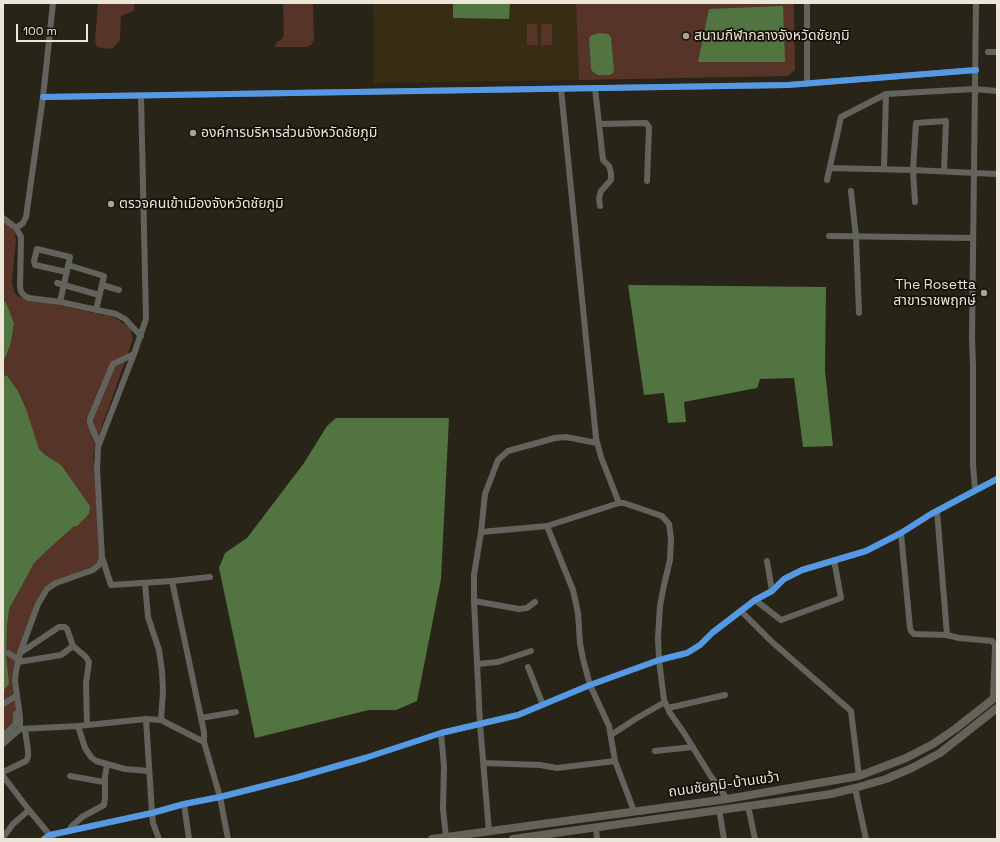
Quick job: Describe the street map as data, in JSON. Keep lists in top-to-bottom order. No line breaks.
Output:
{"streets":{"main road":["ถนนชัยภูมิ-บ้านเขว้า"]},"places":["สนามกีฬากลางจังหวัดชัยภูมิ","องค์การบริหารส่วนจังหวัดชัยภูมิ","ตรวจคนเข้าเมืองจังหวัดชัยภูมิ","The Rosetta สาขาราชพฤกษ์"],"scale_bar":"100 m"}
